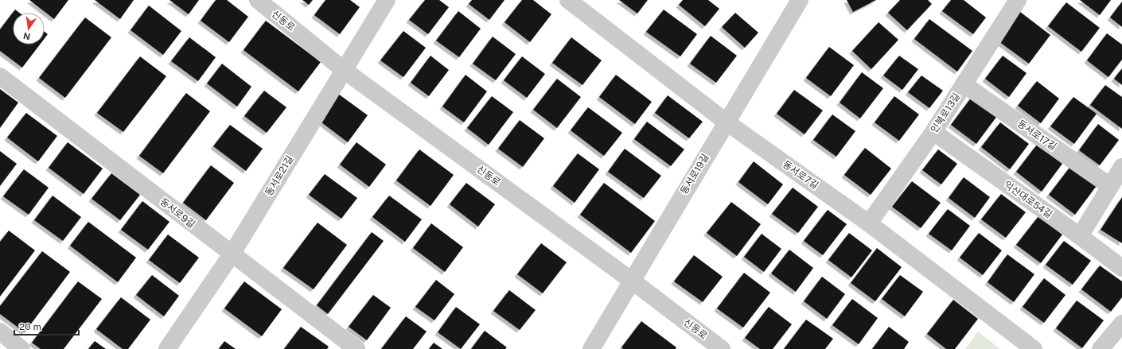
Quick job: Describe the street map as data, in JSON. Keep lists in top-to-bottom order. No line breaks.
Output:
{"streets":{"street":["신동로","인북로13길","동서로17길","동서로19길","동서로7길","동서로21길","익산대로54길","동서로9길"]},"crossings":[["신동로","동서로19길"],["신동로","동서로21길"],["인북로13길","동서로17길"],["인북로13길","동서로7길"],["인북로13길","익산대로54길"],["동서로19길","동서로7길"],["동서로21길","동서로9길"]],"scale_bar":"20 m","north":"bottom"}
